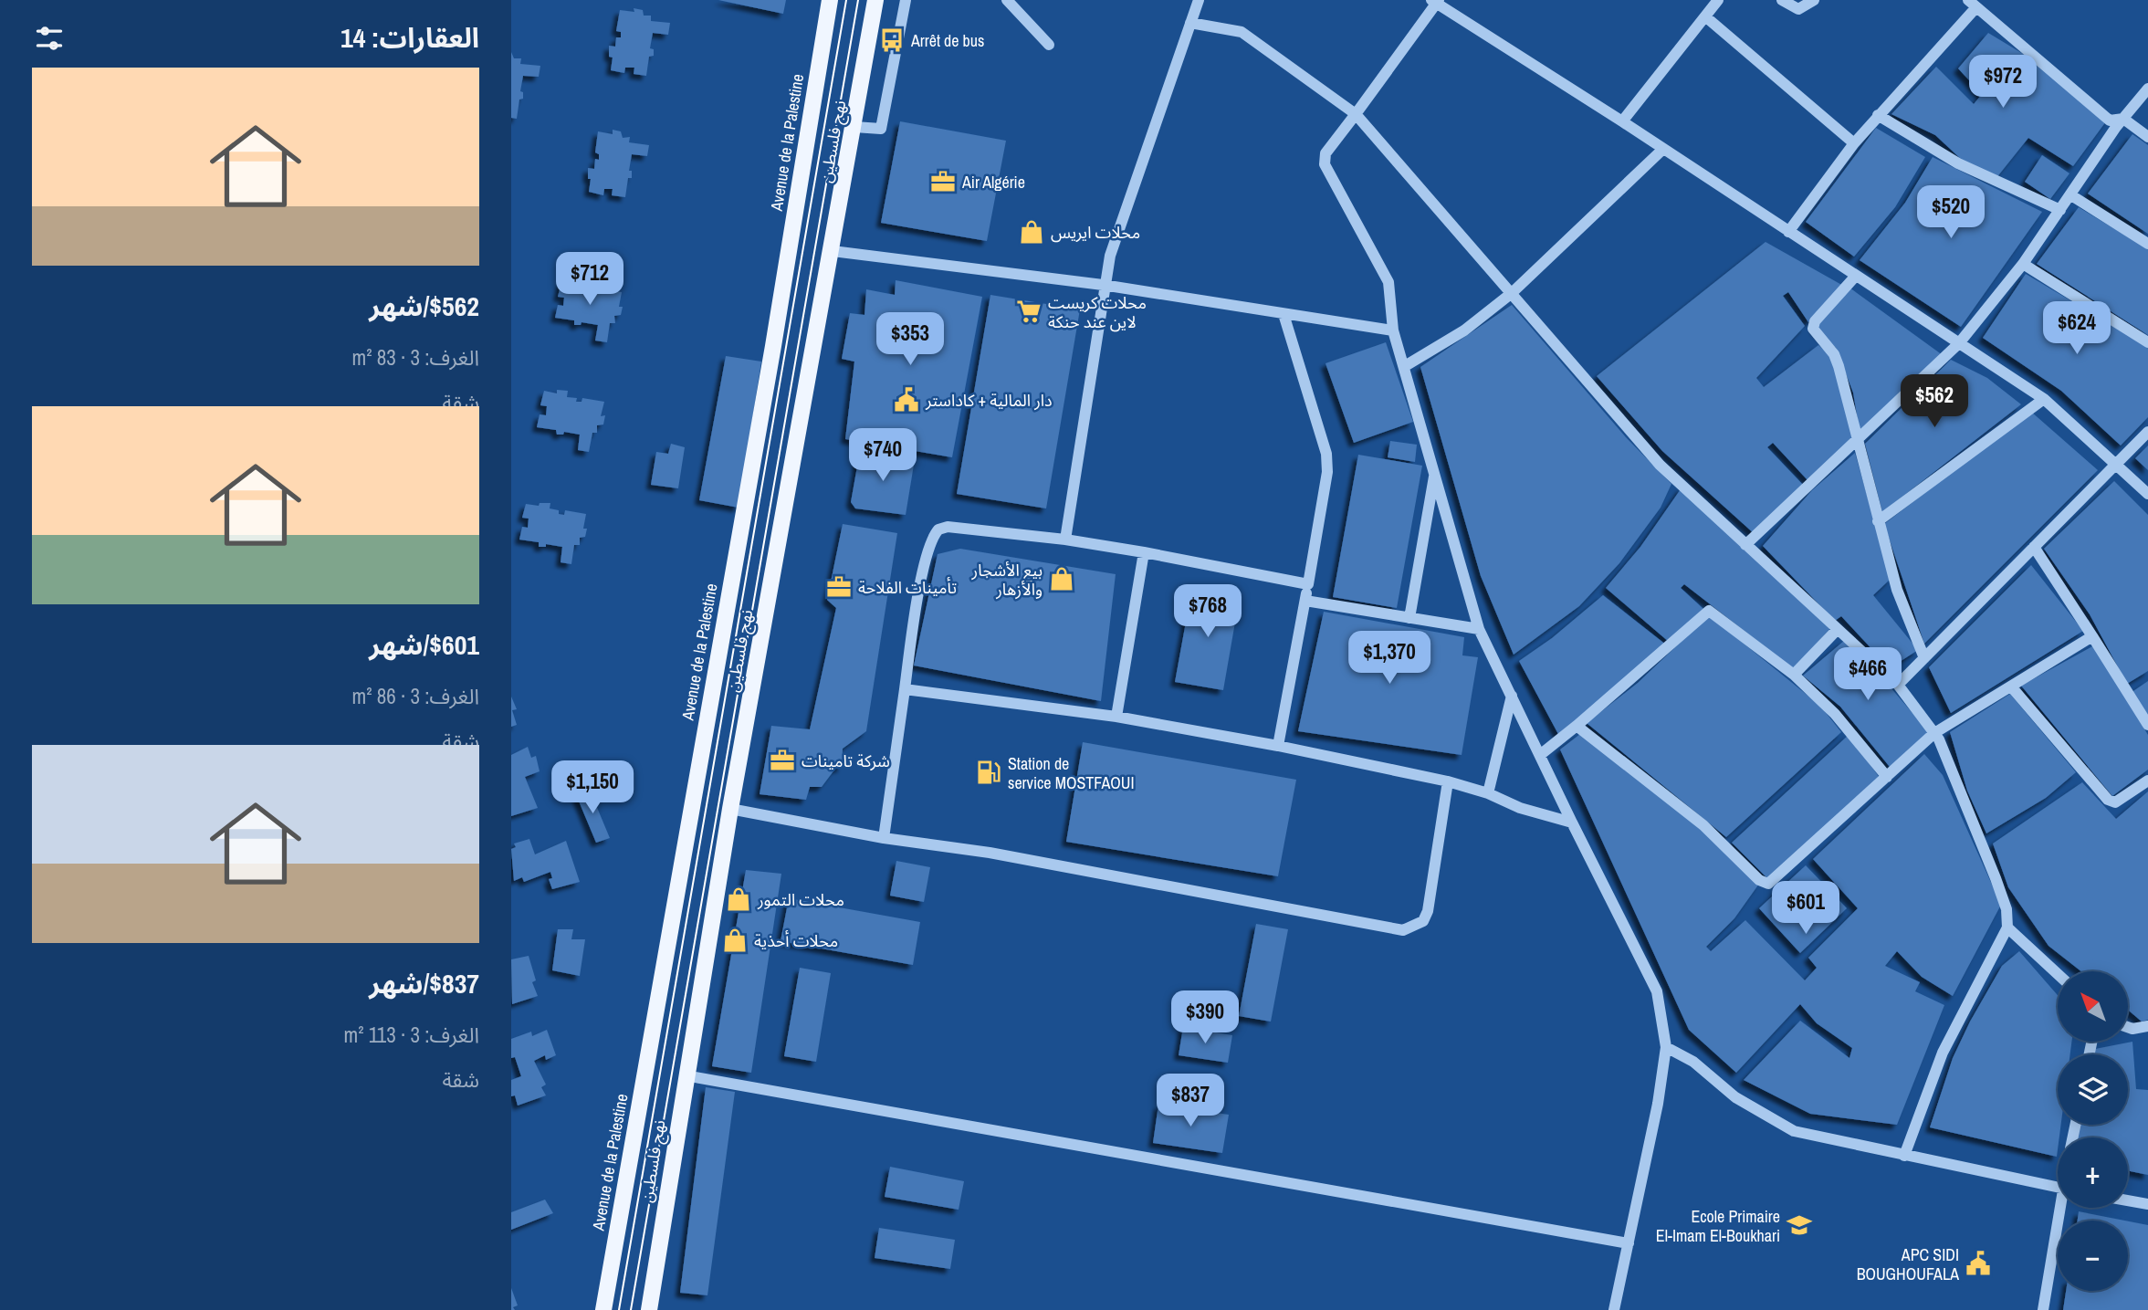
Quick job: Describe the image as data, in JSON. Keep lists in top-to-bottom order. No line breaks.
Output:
{"streets":{"main road":["نهج فلسطين","Avenue de la Palestine"]},"places":{"bus stop":["Arrêt de bus"],"office":["Air Algérie","تأمينات الفلاحة","شركة تامينات"],"shop":["محلات ايريس","بيع الأشجار والأزهار","محلات التمور","محلات أحذية"],"supermarket":["محلات كريست لاين عند حنكة"],"public building":["دار المالية + كاداستر","APC SIDI BOUGHOUFALA"],"fuel station":["Station de service MOSTFAOUI"],"school or university":["Ecole Primaire El-Imam El-Boukhari"]},"north":"top left","page":{"heading":"العقارات: 14","price":["$972","$520","$712","$624","$353","$562","$740","$768","$1,370","$466","$1,150","$601","$390","$837"],"list":[{"name":"$562/شهر","note":"الغرف: 3 · 83 m² · شقة"},{"name":"$601/شهر","note":"الغرف: 3 · 86 m² · شقة"},{"name":"$837/شهر","note":"الغرف: 3 · 113 m² · شقة"}],"map_buttons":["+","−"]}}
